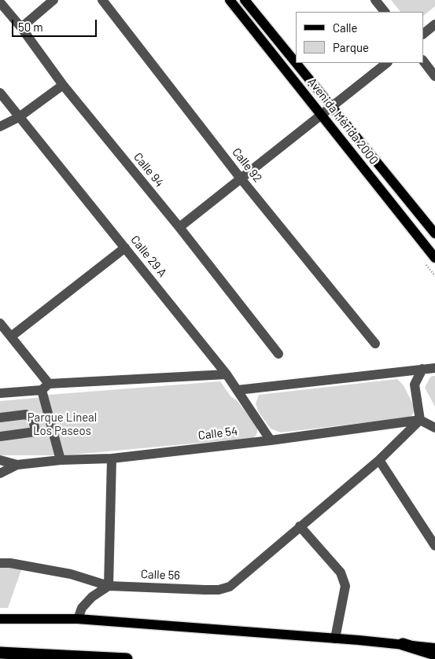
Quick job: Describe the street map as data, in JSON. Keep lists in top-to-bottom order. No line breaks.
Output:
{"streets":{"main road":["Avenida Mérida 2000"],"street":["Calle 92","Calle 94","Calle 29 A","Calle 54","Calle 56"]},"crossings":[["Calle 29 A","Calle 54"],["Calle 54","Calle 56"]],"parks":["Parque Lineal Los Paseos"],"legend":["Calle","Parque"],"scale_bar":"50 m"}
